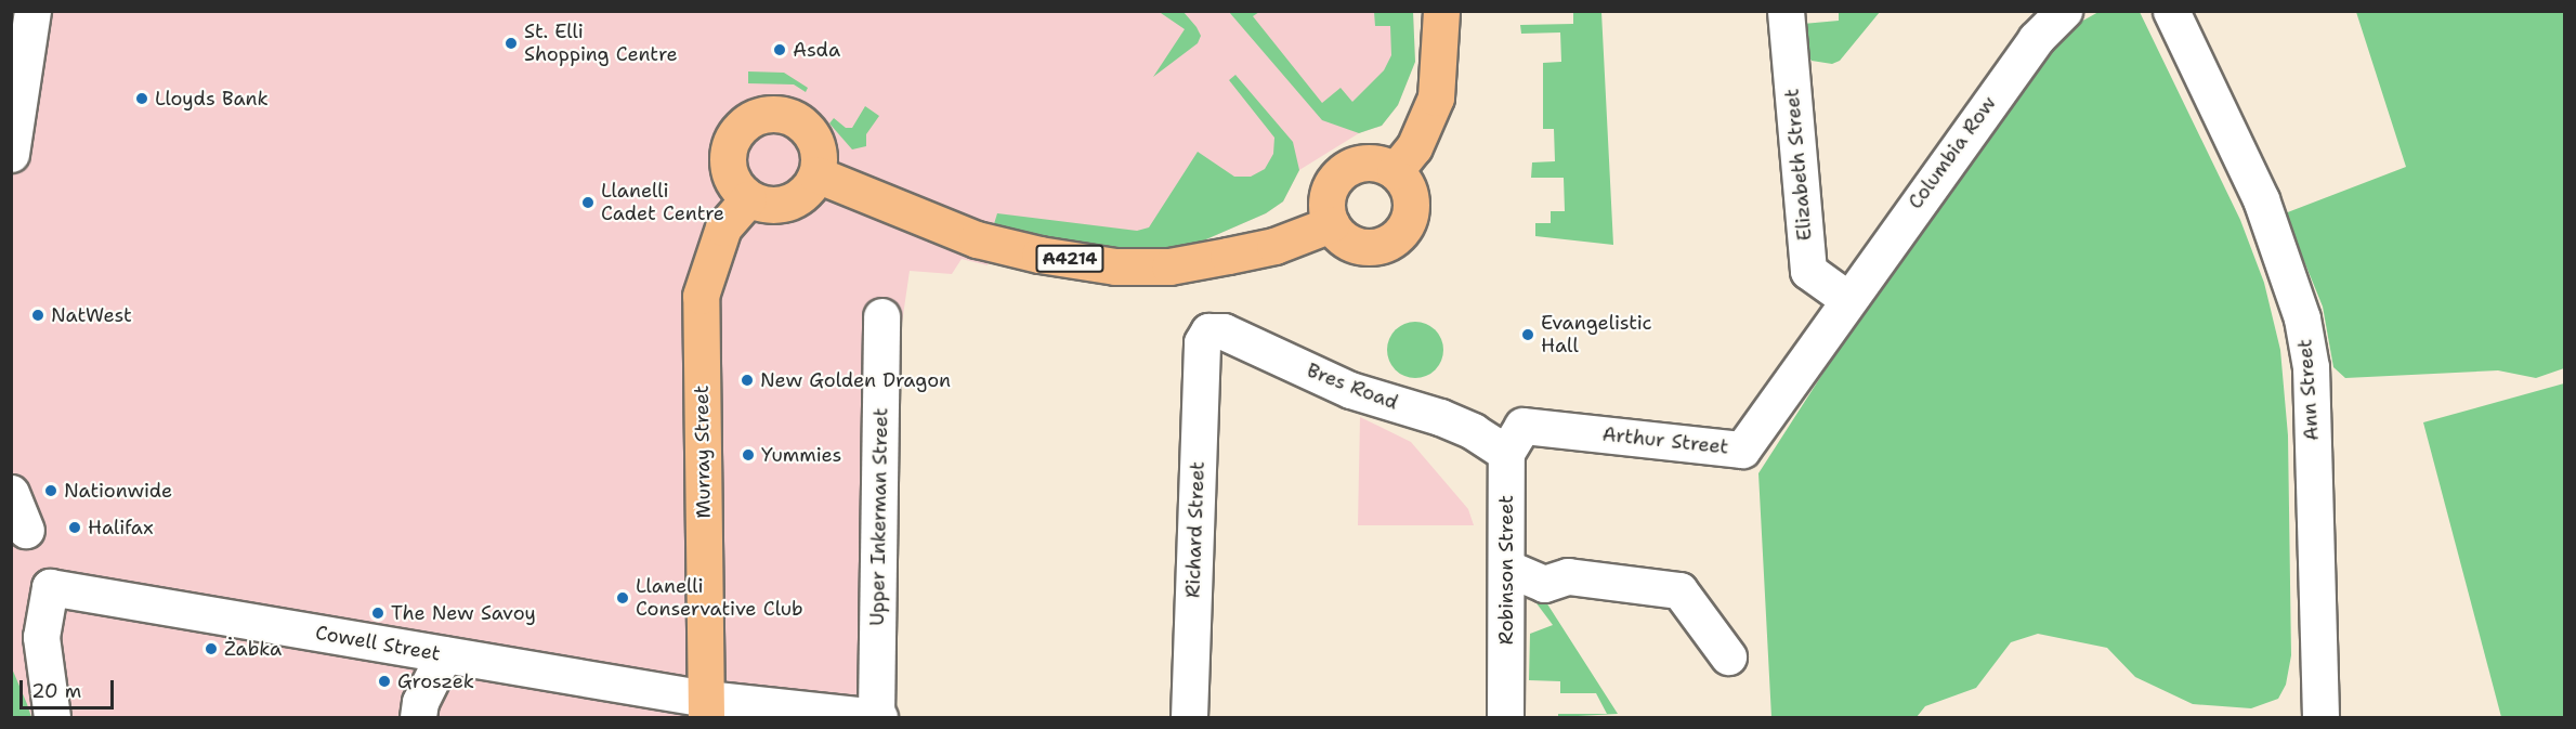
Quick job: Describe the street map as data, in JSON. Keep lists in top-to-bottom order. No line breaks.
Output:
{"streets":{"main road":["A4214","Murray Street"],"street":["Columbia Row","Elizabeth Street","Bres Road","Ann Street","Arthur Street","Upper Inkerman Street","Richard Street","Robinson Street","Cowell Street"]},"crossings":[["Columbia Row","Elizabeth Street"],["Columbia Row","Arthur Street"],["Elizabeth Street","Arthur Street"],["A4214","Murray Street"],["Bres Road","Arthur Street"],["Bres Road","Richard Street"],["Bres Road","Robinson Street"],["Arthur Street","Robinson Street"],["Murray Street","Cowell Street"],["Upper Inkerman Street","Cowell Street"]],"places":["St. Elli Shopping Centre","Asda","Lloyds Bank","Llanelli Cadet Centre","NatWest","Evangelistic Hall","New Golden Dragon","Yummies","Nationwide","Halifax","Llanelli Conservative Club","The New Savoy","Żabka","Groszek"],"scale_bar":"20 m"}
